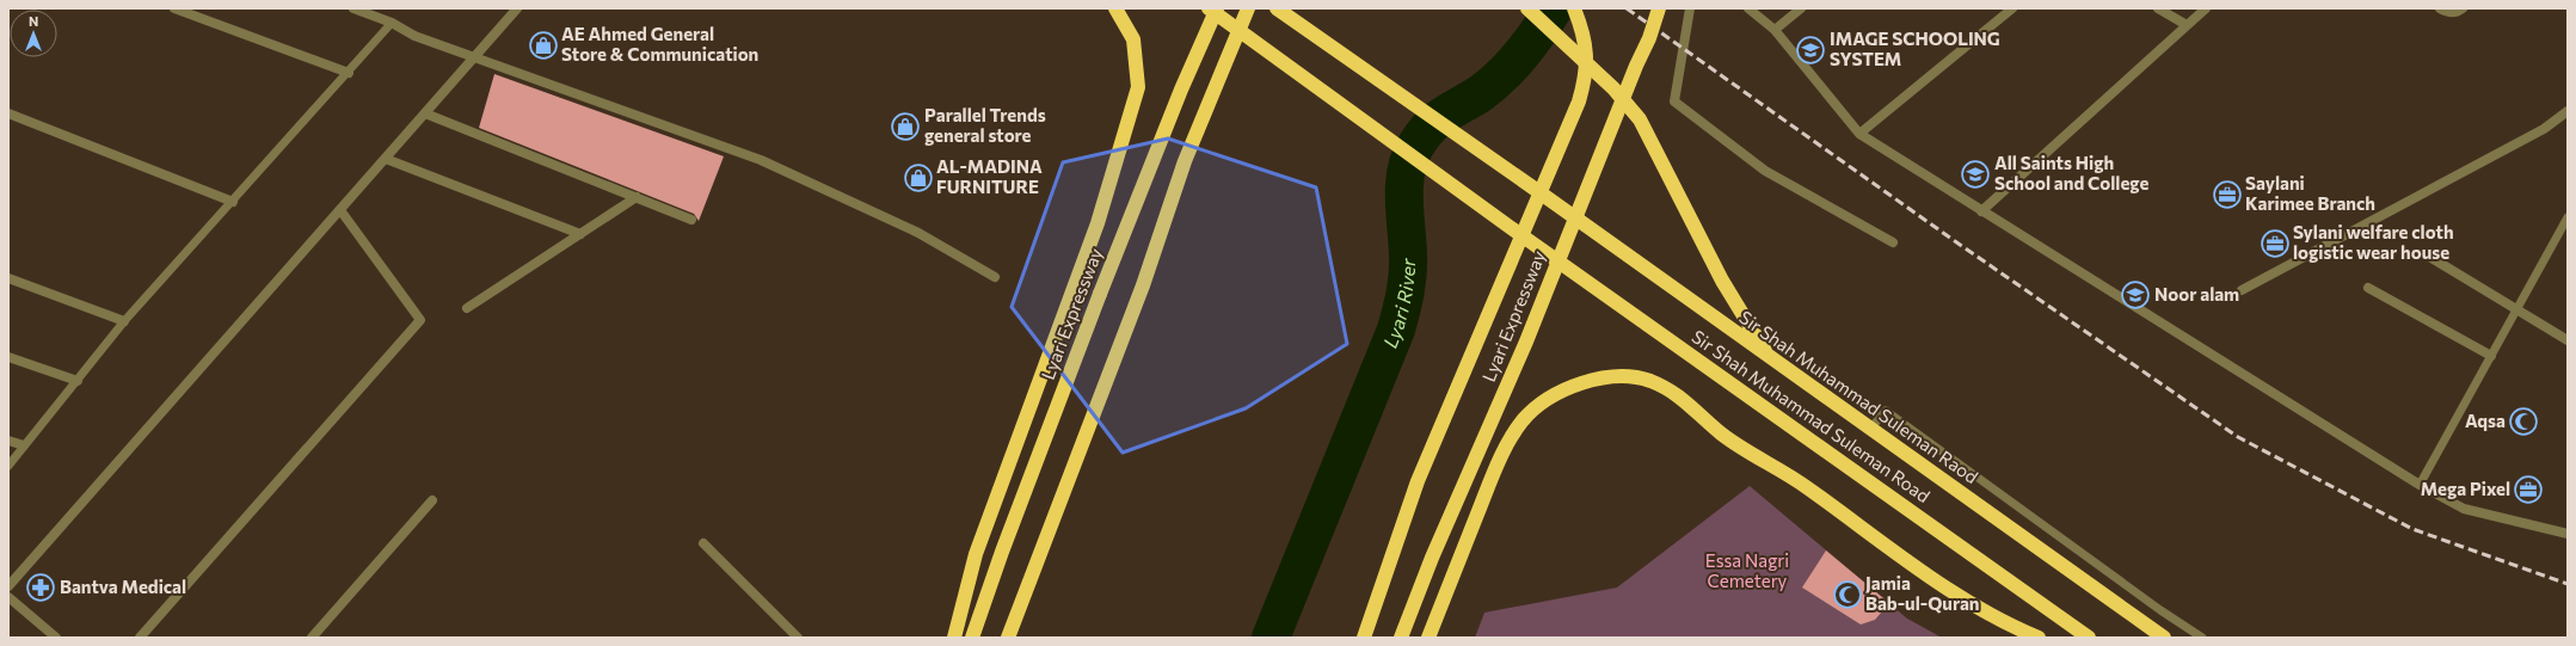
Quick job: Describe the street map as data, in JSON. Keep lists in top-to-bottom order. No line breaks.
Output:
{"streets":{"highway":["Lyari Expressway","Sir Shah Muhammad Suleman Raod","Sir Shah Muhammad Suleman Road"]},"water":["Lyari River"],"parks":["Essa Nagri Cemetery"],"places":{"shop":["AE Ahmed General Store & Communication","Parallel Trends general store","AL-MADINA FURNITURE"],"school or university":["IMAGE SCHOOLING SYSTEM","All Saints High School and College","Noor alam"],"office":["Saylani Karimee Branch","Sylani welfare cloth logistic wear house","Mega Pixel"],"mosque":["Aqsa","Jamia Bab-ul-Quran"],"pharmacy":["Bantva Medical"]},"north":"top"}
